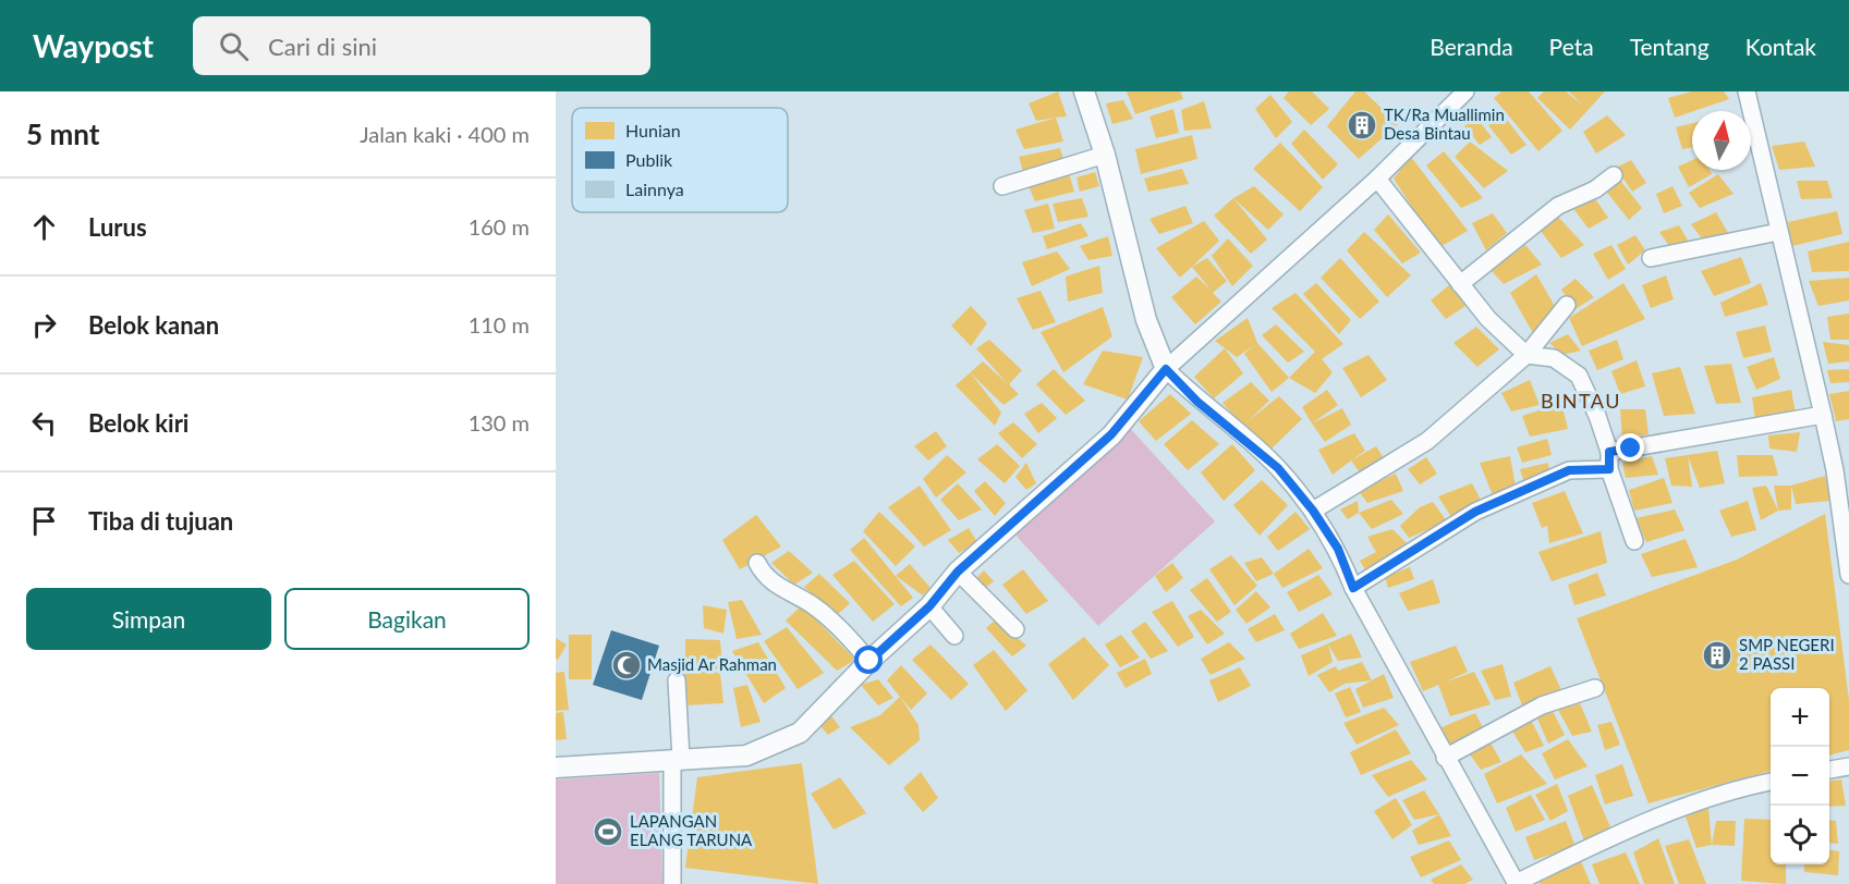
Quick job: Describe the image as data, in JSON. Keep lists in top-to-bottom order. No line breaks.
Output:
{"districts":["BINTAU"],"places":{"building":["TK/Ra Muallimin Desa Bintau","SMP NEGERI 2 PASSI"],"mosque":["Masjid Ar Rahman"],"sports":["LAPANGAN ELANG TARUNA"]},"legend":["Hunian","Publik","Lainnya"],"north":"top","page":{"header":"Waypost","search":"Cari di sini","nav":["Beranda","Peta","Tentang","Kontak"],"heading":["5 mnt","Jalan kaki · 400 m"],"list":[["Lurus","160 m"],["Belok kanan","110 m"],["Belok kiri","130 m"],"Tiba di tujuan"],"buttons":["Simpan","Bagikan"],"map_buttons":["+","−"]}}
